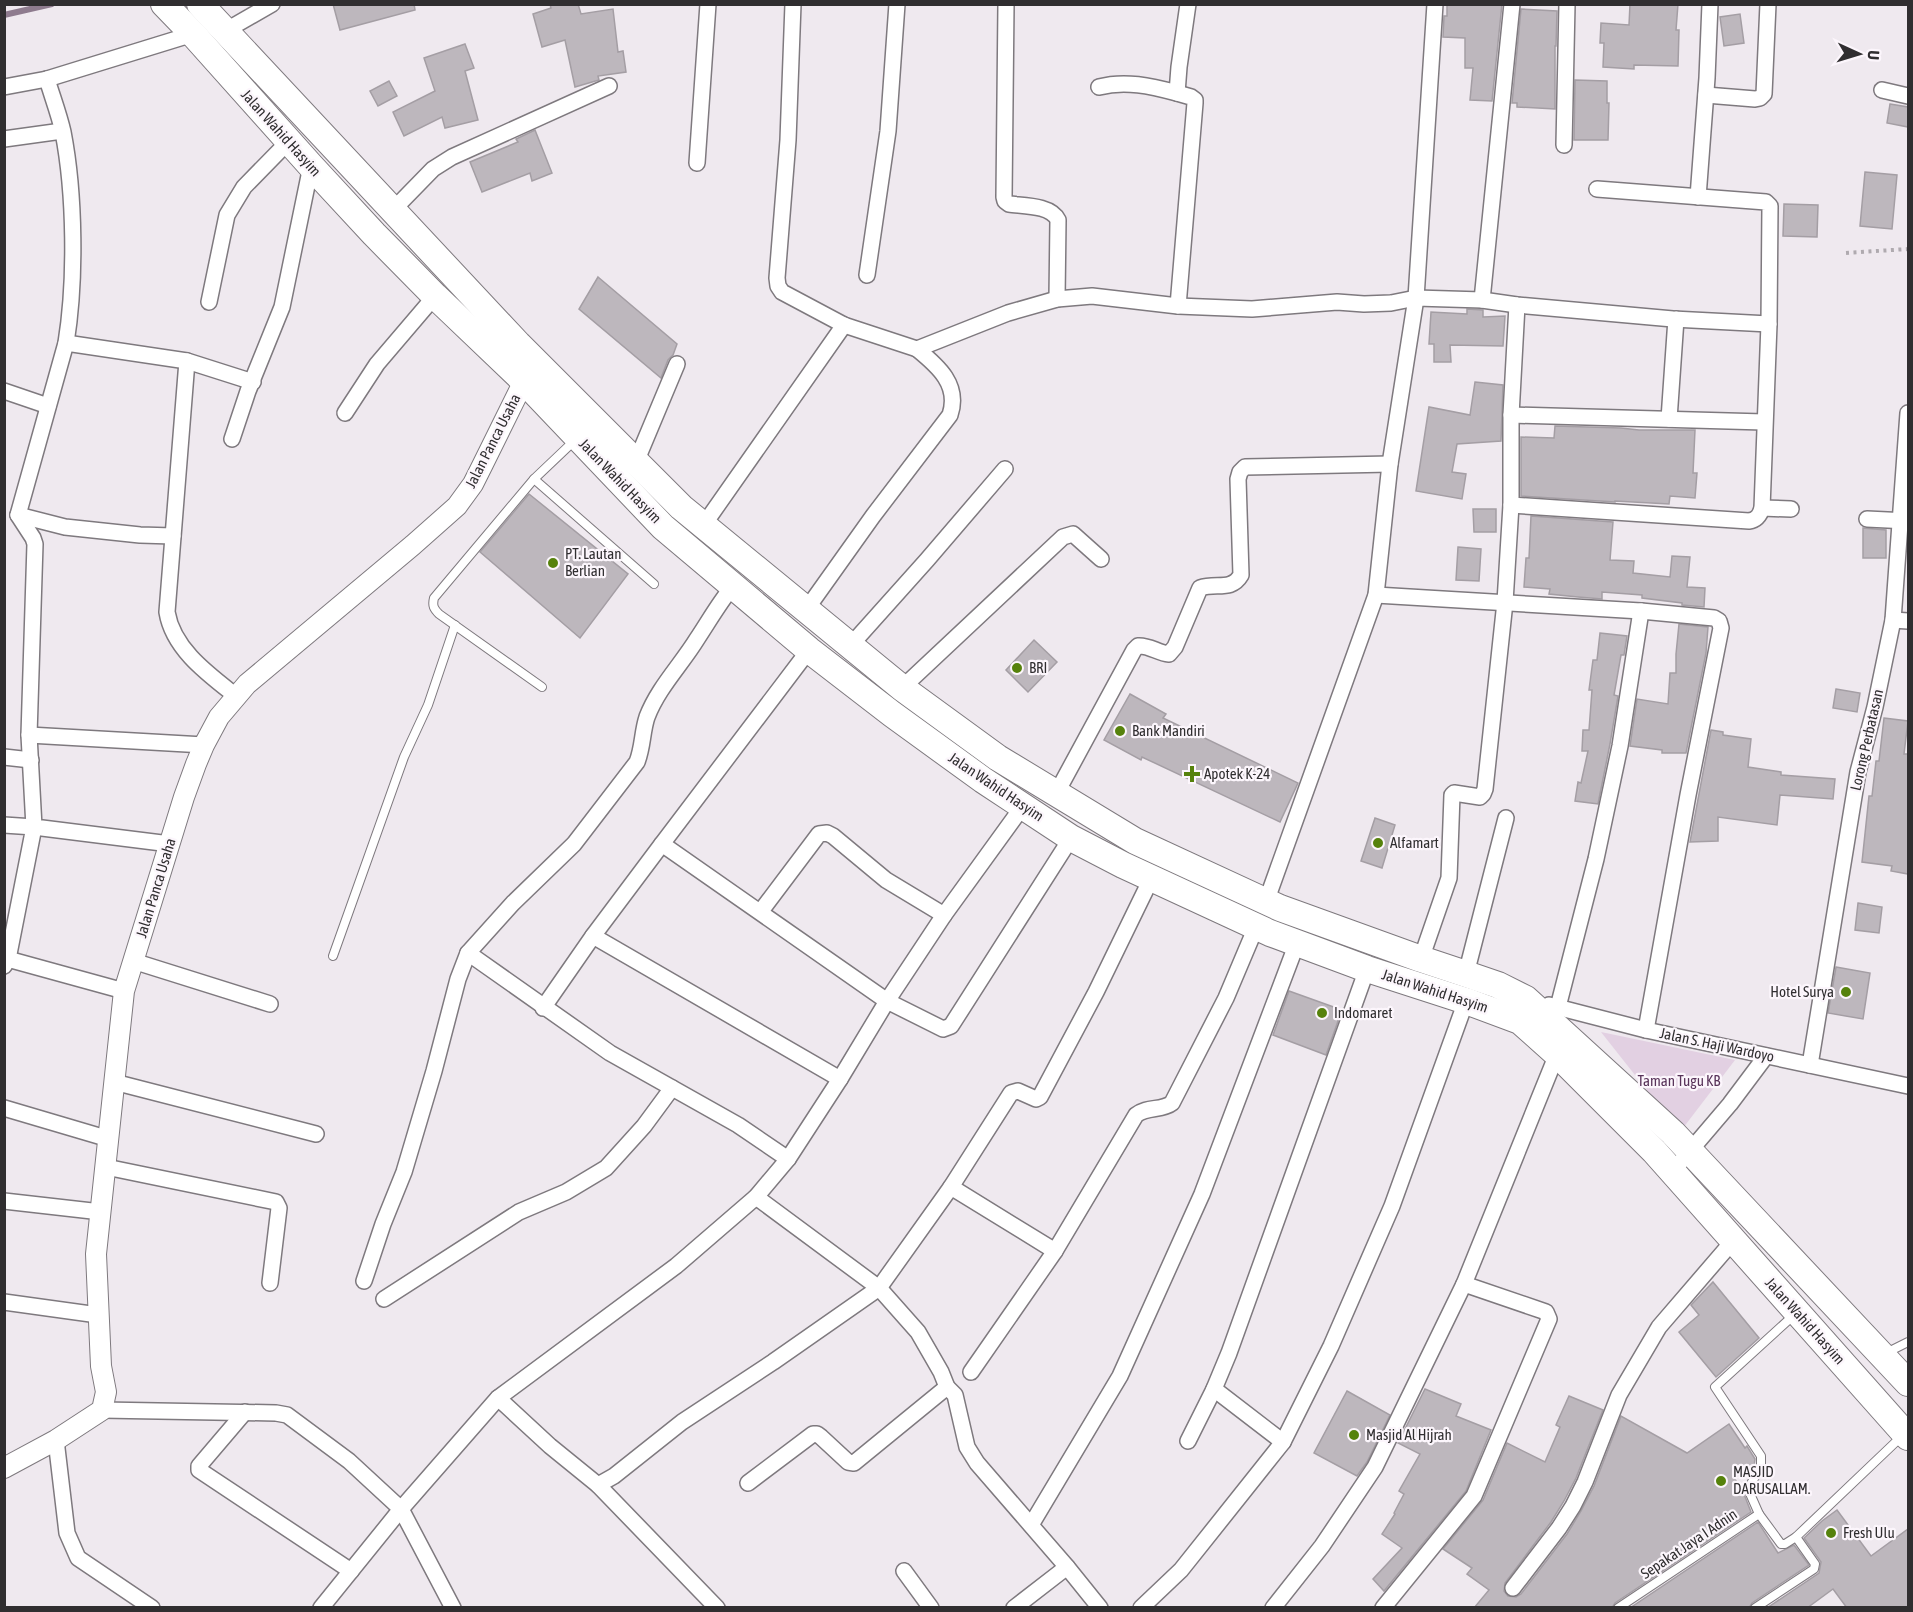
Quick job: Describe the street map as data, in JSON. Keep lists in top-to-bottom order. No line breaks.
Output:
{"streets":{"highway":["Jalan Wahid Hasyim"],"street":["Jalan Panca Usaha","Lorong Perbatasan","Jalan S. Haji Wardoyo"],"lane":["Sepakat Jaya I Adnin"]},"crossings":[["Jalan Wahid Hasyim","Jalan Panca Usaha"],["Jalan Wahid Hasyim","Jalan S. Haji Wardoyo"],["Lorong Perbatasan","Jalan S. Haji Wardoyo"]],"parks":["Taman Tugu KB"],"places":{"other":["PT. Lautan Berlian","BRI","Bank Mandiri","Alfamart","Hotel Surya","Indomaret","Masjid Al Hijrah","MASJID DARUSALLAM.","Fresh Ulu"],"health":["Apotek K-24"]},"north":"right"}
